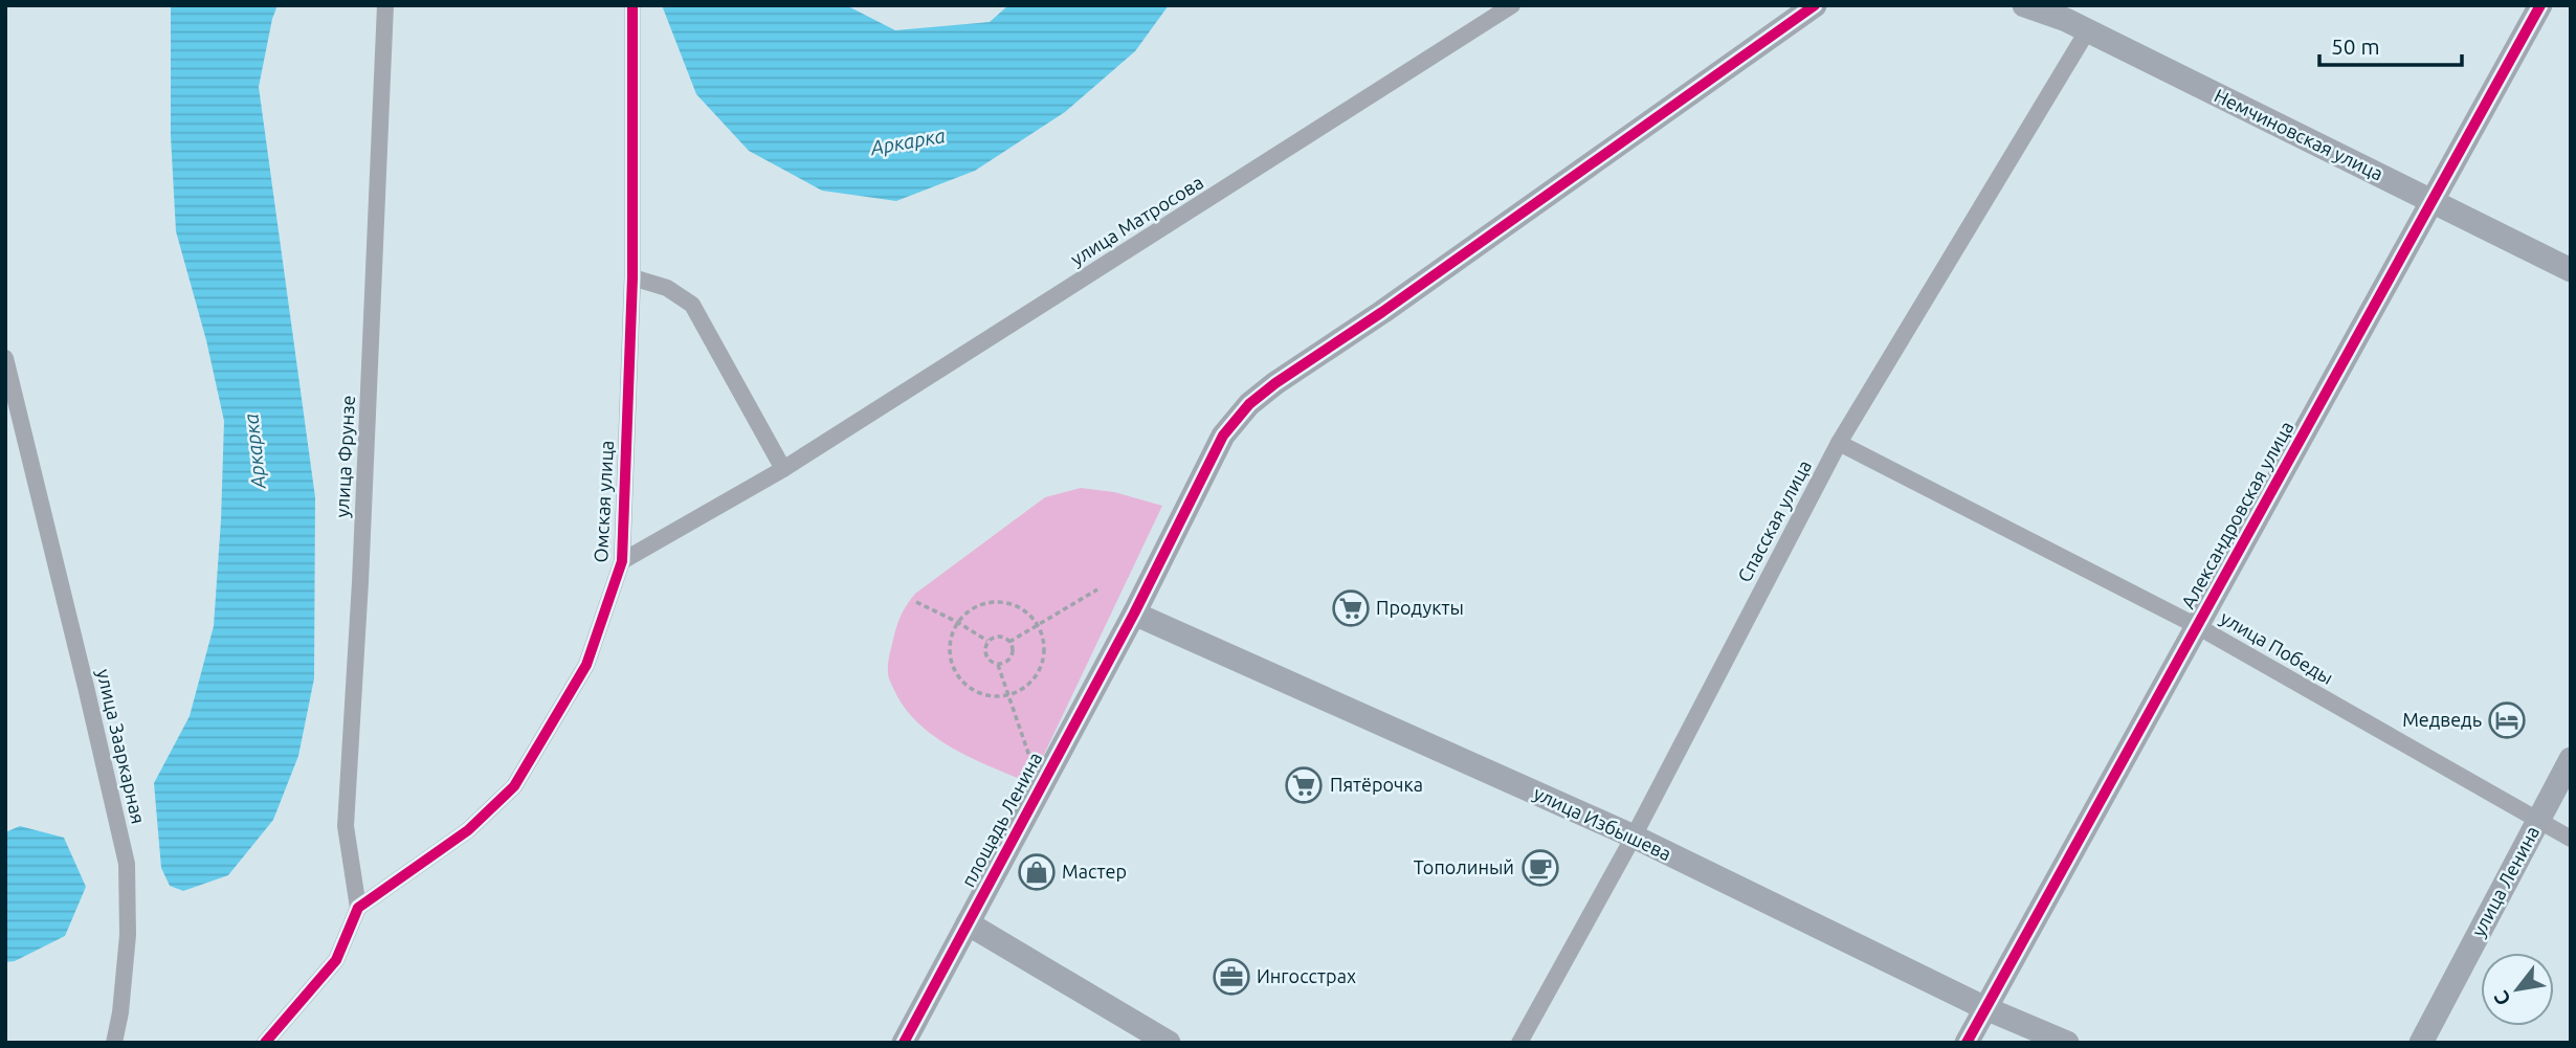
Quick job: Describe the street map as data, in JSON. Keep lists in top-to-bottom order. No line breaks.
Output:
{"streets":{"street":["Немчиновская улица","улица Матросова","улица Фрунзе","Омская улица","Александровская улица","Спасская улица","улица Победы","улица Зааркарная","площадь Ленина","улица Избышева","улица Ленина"]},"crossings":[["Немчиновская улица","Александровская улица"],["Немчиновская улица","Спасская улица"],["улица Матросова","Омская улица"],["улица Фрунзе","Омская улица"],["Александровская улица","улица Победы"],["Александровская улица","улица Избышева"],["Спасская улица","улица Победы"],["Спасская улица","улица Избышева"],["улица Победы","улица Ленина"],["площадь Ленина","улица Избышева"]],"water":["Аркарка"],"places":{"supermarket":["Продукты","Пятёрочка"],"hotel":["Медведь"],"cafe":["Тополиный"],"shop":["Мастер"],"office":["Ингосстрах"]},"scale_bar":"50 m","north":"bottom left"}
